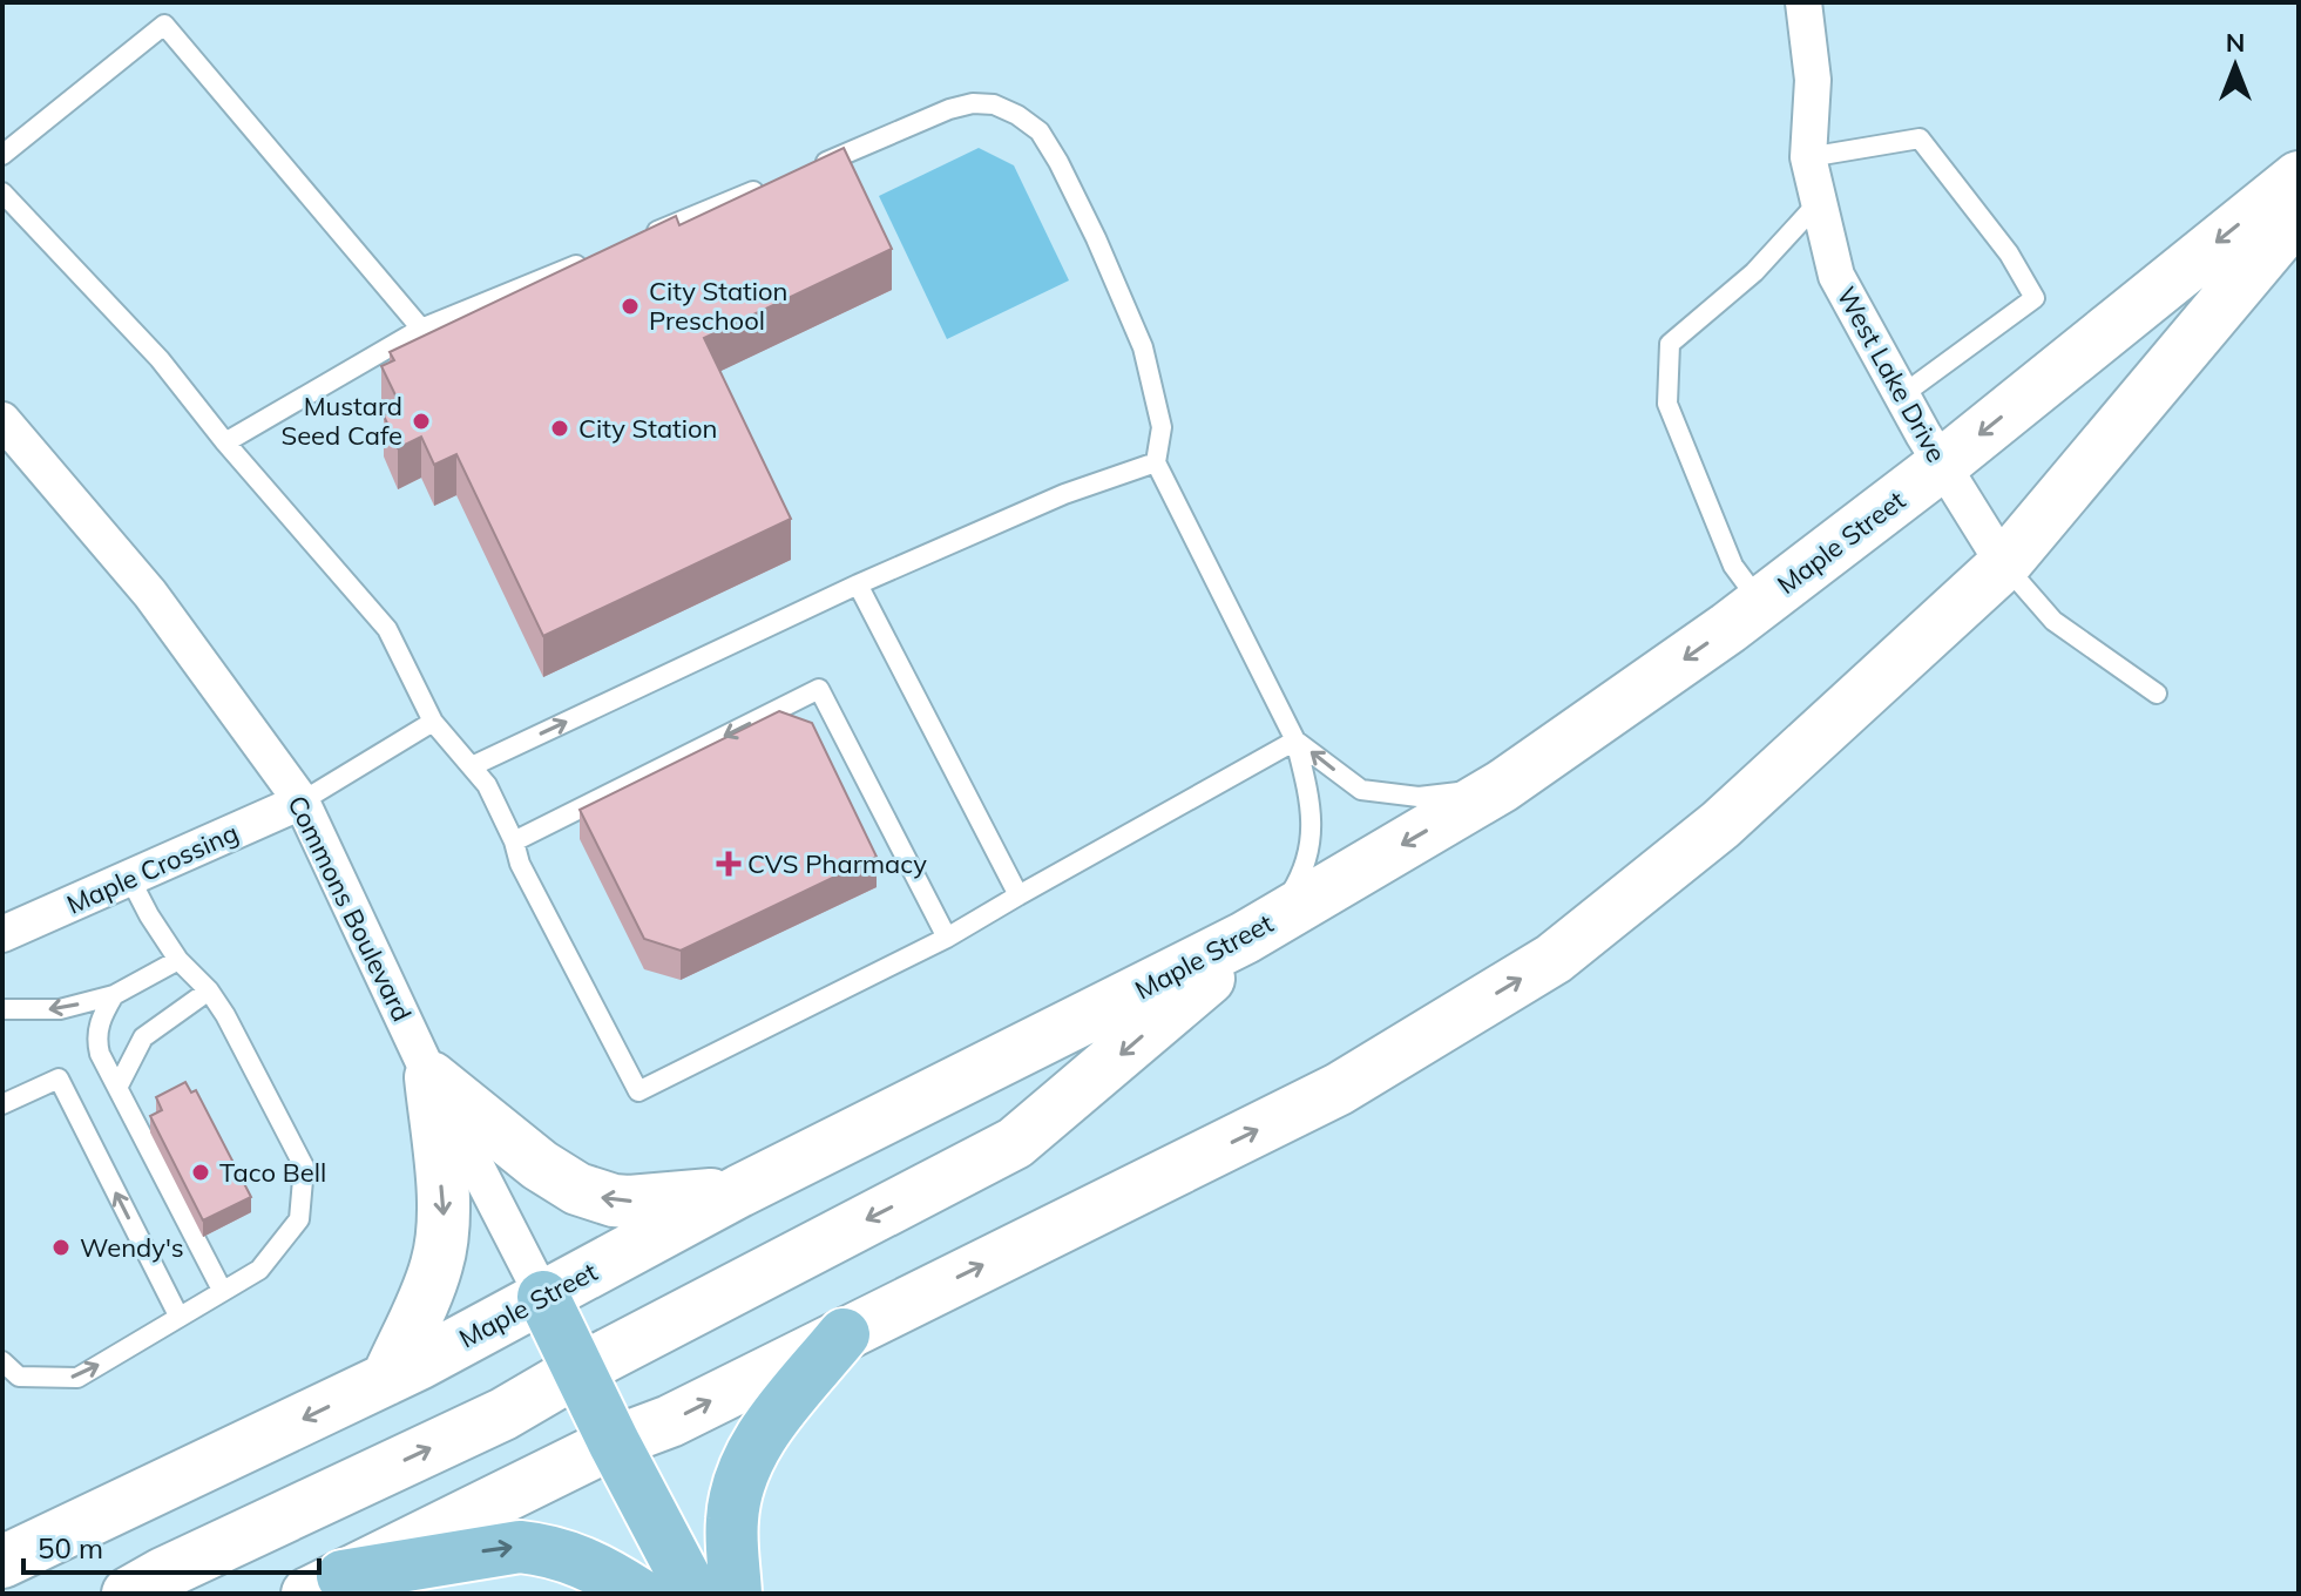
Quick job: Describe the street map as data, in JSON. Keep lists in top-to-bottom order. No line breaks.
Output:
{"streets":{"main road":["Maple Street"],"street":["West Lake Drive","Maple Crossing","Commons Boulevard"]},"crossings":[["West Lake Drive","Maple Street"],["Maple Street","Commons Boulevard"],["Maple Crossing","Commons Boulevard"]],"places":{"other":["City Station Preschool","Mustard Seed Cafe","City Station","Taco Bell","Wendy's"],"health":["CVS Pharmacy"]},"scale_bar":"50 m","north":"top"}
